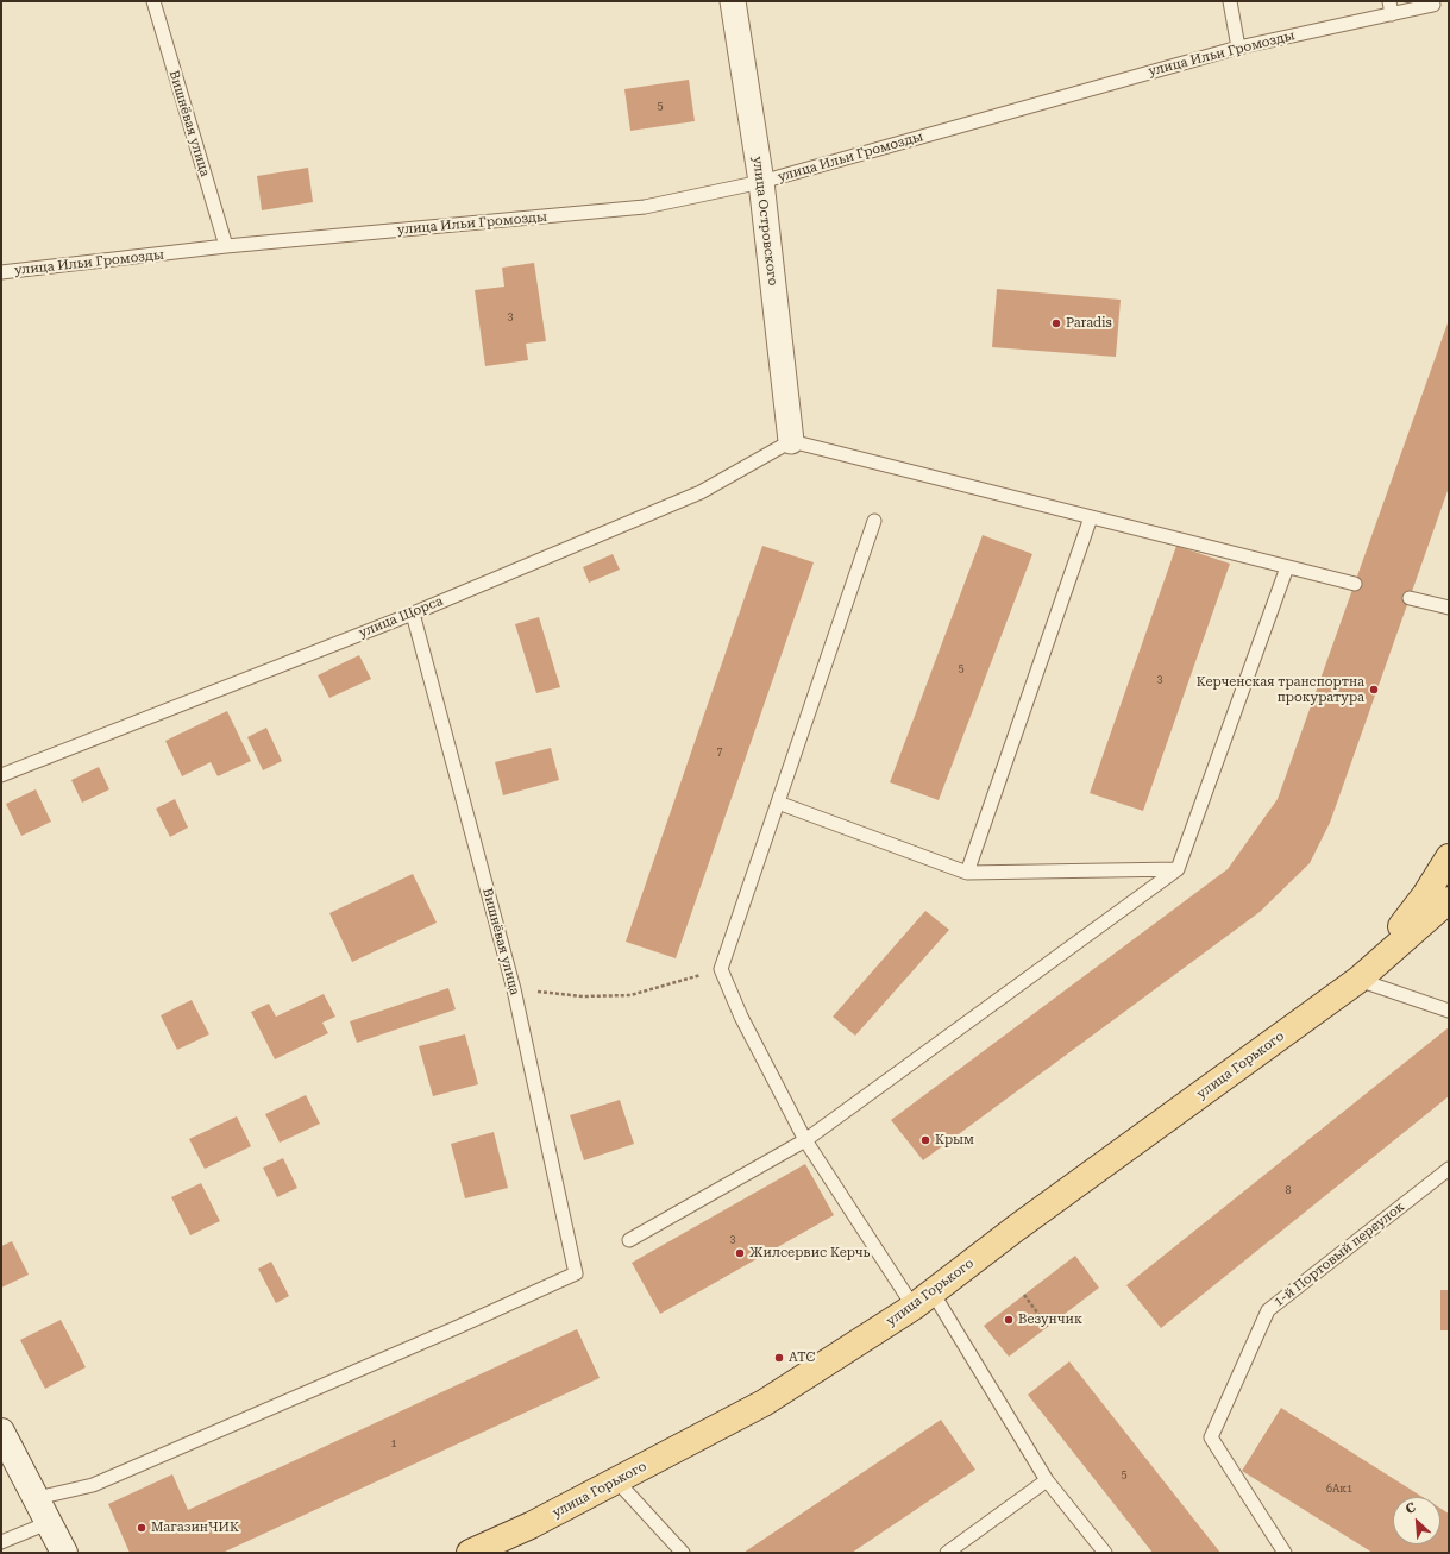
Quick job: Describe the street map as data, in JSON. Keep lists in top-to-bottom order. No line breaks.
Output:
{"streets":{"main road":["улица Горького"],"street":["улица Островского"],"lane":["улица Ильи Громозды","Вишнёвая улица","улица Щорса","1-й Портовый переулок"]},"crossings":[["улица Ильи Громозды","Вишнёвая улица"],["улица Ильи Громозды","улица Островского"],["Вишнёвая улица","улица Щорса"],["улица Островского","улица Щорса"]],"places":["Paradis","Керченская транспортна прокуратура","Крым","Жилсервис Керчь","Везунчик","АТС","МагазинЧИК"],"house_numbers":["5","3","5","3","7","8","3","1","5","6Ак1"],"north":"top left"}
